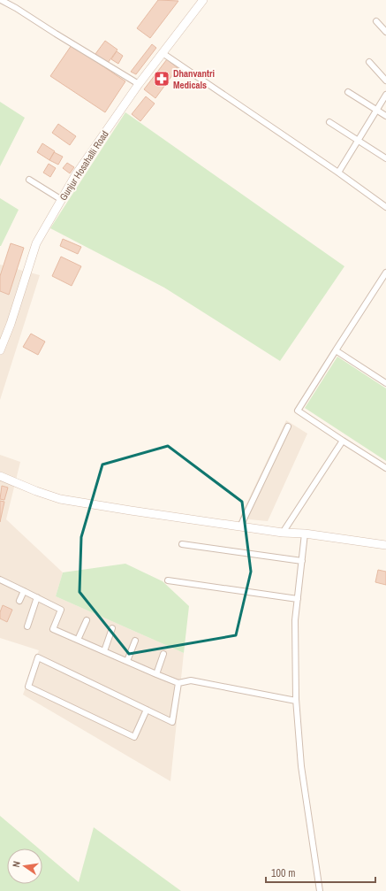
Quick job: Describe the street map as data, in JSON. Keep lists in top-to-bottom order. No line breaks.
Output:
{"streets":{"street":["Gunjur Hosahalli Road"]},"places":{"pharmacy":["Dhanvantri Medicals"]},"scale_bar":"100 m","north":"left"}
